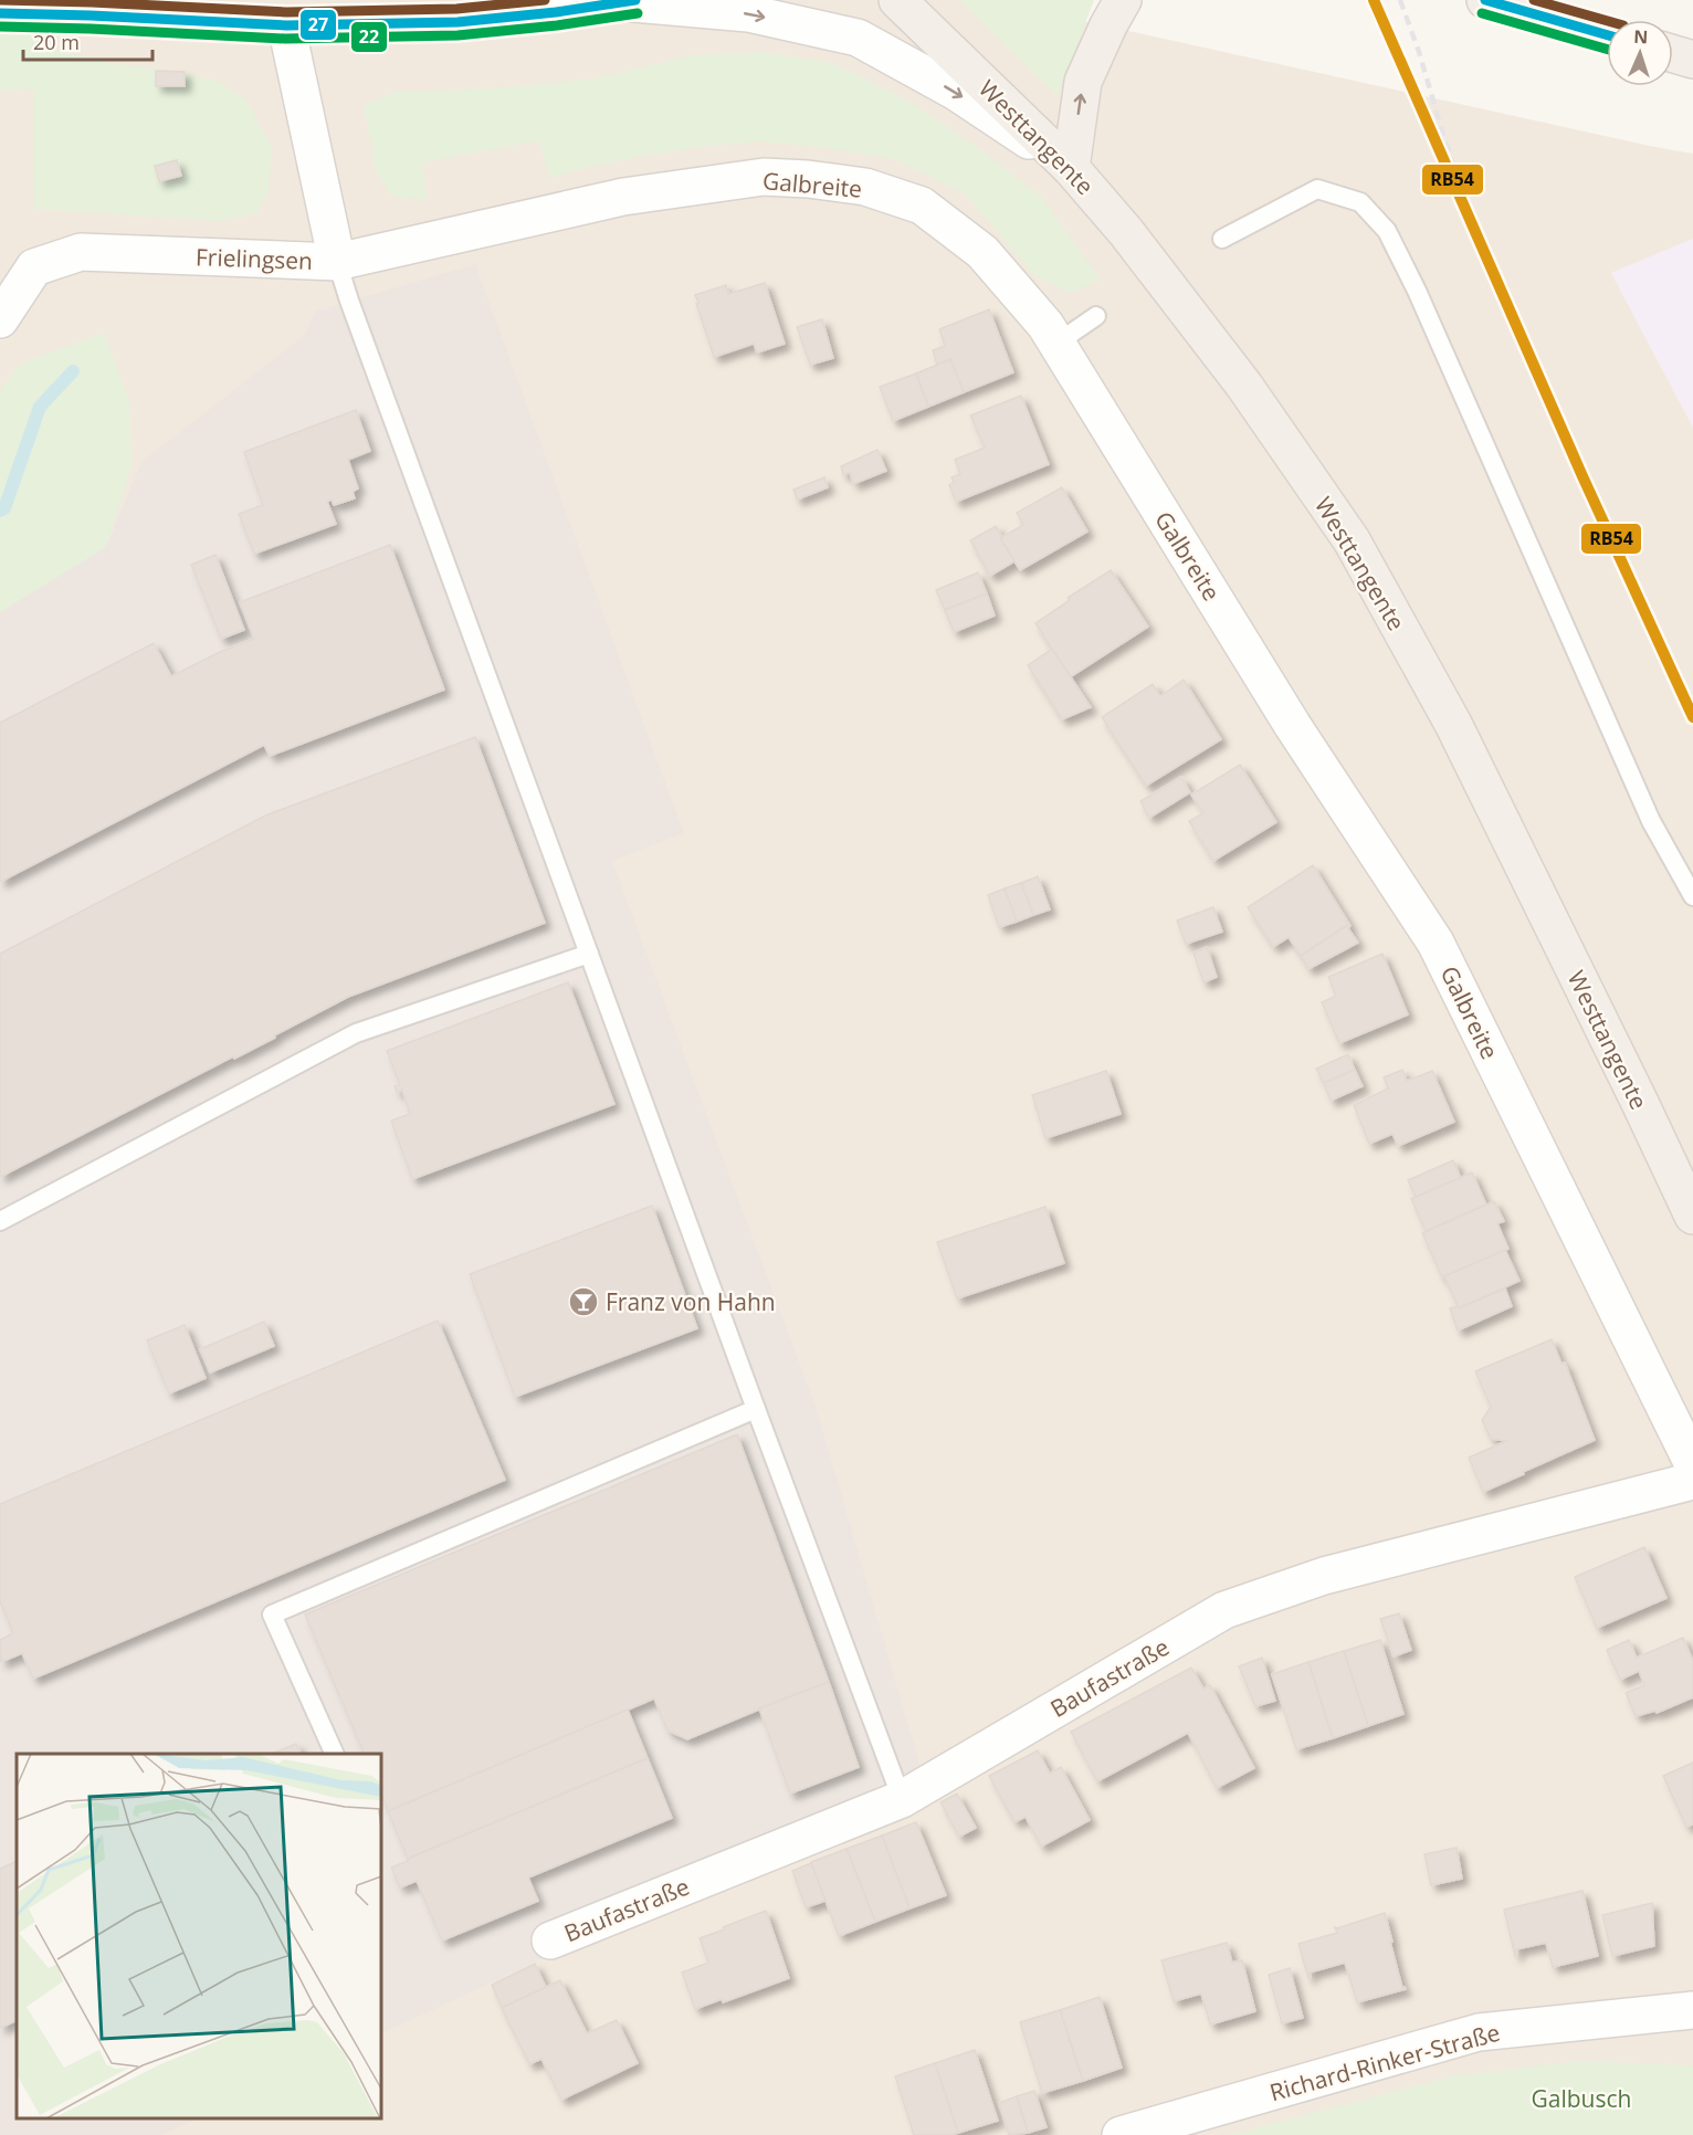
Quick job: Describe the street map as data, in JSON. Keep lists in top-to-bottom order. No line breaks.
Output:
{"streets":{"main road":["Westtangente"],"street":["Galbreite","Frielingsen","Baufastraße","Richard-Rinker-Straße"]},"crossings":[["Galbreite","Frielingsen"]],"parks":["Galbusch"],"places":{"bar":["Franz von Hahn"]},"lines":["transit line RB54","transit line 27","transit line 22"],"scale_bar":"20 m","north":"top"}
